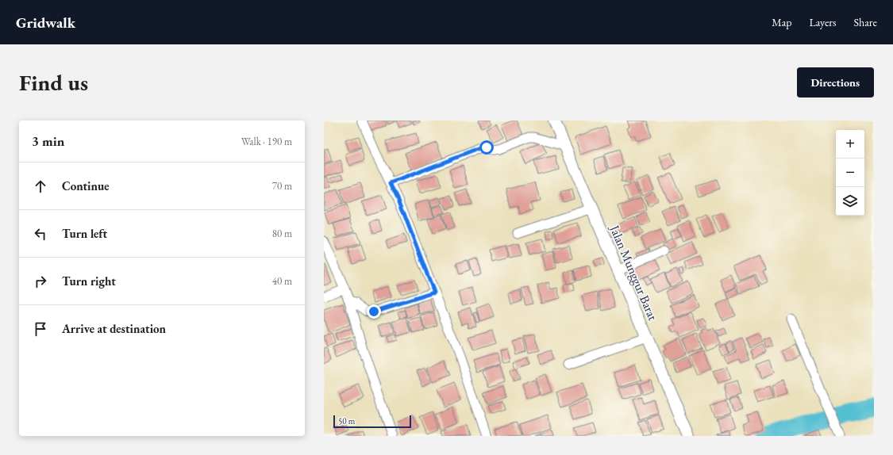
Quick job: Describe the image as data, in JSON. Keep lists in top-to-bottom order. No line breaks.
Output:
{"streets":{"street":["Jalan Munggur Barat"]},"scale_bar":"50 m","page":{"header":"Gridwalk","nav":["Map","Layers","Share"],"buttons":"Directions","title":"Find us","heading":["3 min","Walk · 190 m"],"map_buttons":["+","−"],"list":[["Continue","70 m"],["Turn left","80 m"],["Turn right","40 m"],"Arrive at destination"],"scale":"50 m"}}
